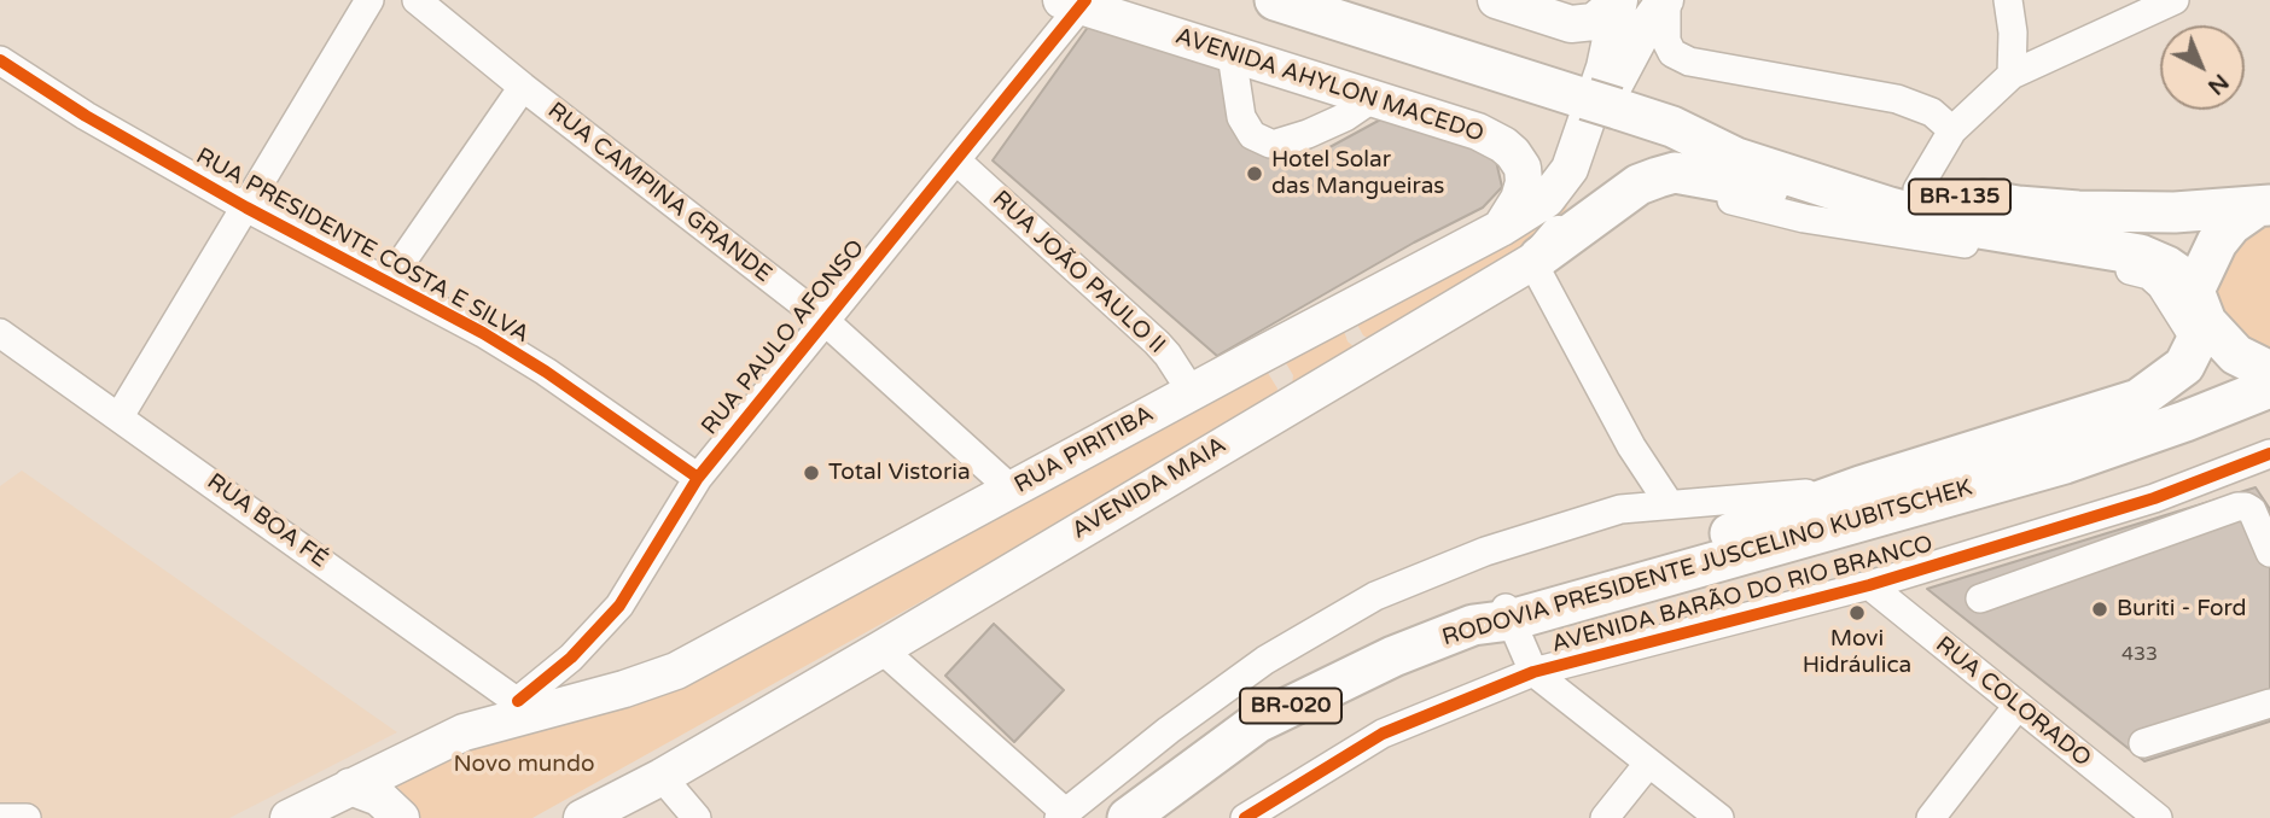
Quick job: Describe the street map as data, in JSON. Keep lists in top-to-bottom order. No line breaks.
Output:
{"streets":{"highway":["BR-135","RODOVIA PRESIDENTE JUSCELINO KUBITSCHEK","BR-020"],"main road":["AVENIDA AHYLON MACEDO","RUA PIRITIBA","AVENIDA MAIA"],"street":["RUA CAMPINA GRANDE","RUA PRESIDENTE COSTA E SILVA","RUA JOÃO PAULO II","RUA PAULO AFONSO","RUA BOA FÉ","AVENIDA BARÃO DO RIO BRANCO","RUA COLORADO"]},"crossings":[["AVENIDA AHYLON MACEDO","RUA PAULO AFONSO"],["AVENIDA AHYLON MACEDO","RUA PIRITIBA"],["RUA CAMPINA GRANDE","RUA PAULO AFONSO"],["RUA CAMPINA GRANDE","RUA PIRITIBA"],["BR-135","RUA PIRITIBA"],["BR-135","AVENIDA MAIA"],["RUA PRESIDENTE COSTA E SILVA","RUA PAULO AFONSO"],["RUA JOÃO PAULO II","RUA PAULO AFONSO"],["RUA JOÃO PAULO II","RUA PIRITIBA"],["RUA PAULO AFONSO","RUA PIRITIBA"],["RUA PAULO AFONSO","RUA BOA FÉ"],["RUA PIRITIBA","AVENIDA MAIA"],["RUA PIRITIBA","RUA BOA FÉ"],["AVENIDA BARÃO DO RIO BRANCO","RUA COLORADO"]],"parks":["Novo mundo"],"places":["Hotel Solar das Mangueiras","Total Vistoria","Buriti - Ford","Movi Hidráulica"],"house_numbers":["433"],"north":"bottom right"}
